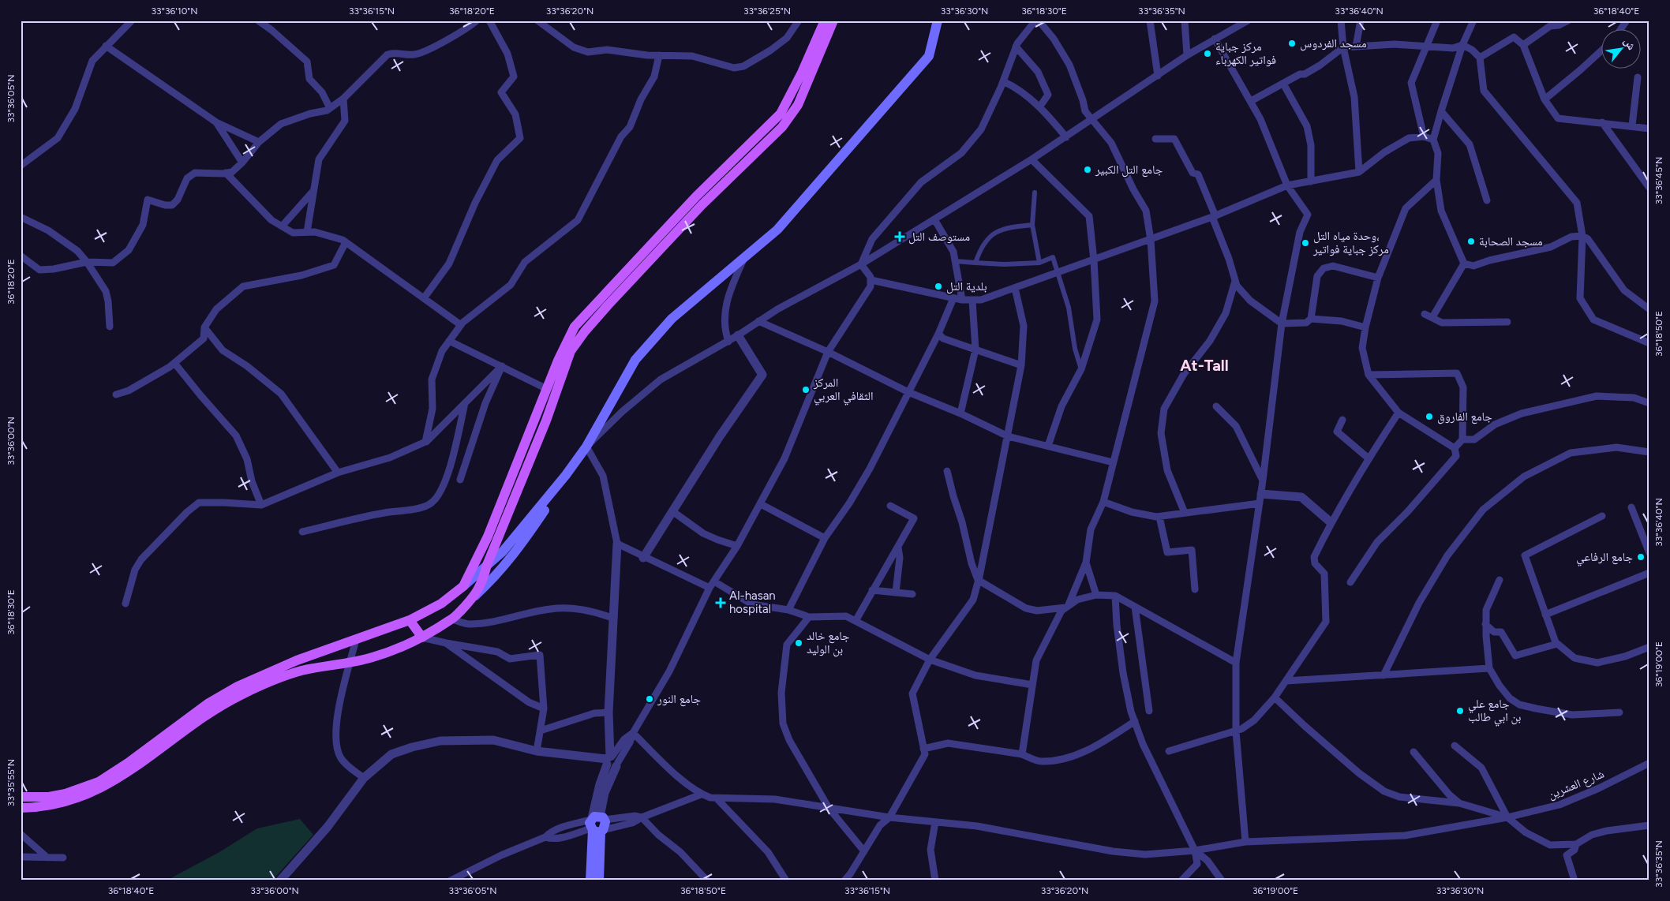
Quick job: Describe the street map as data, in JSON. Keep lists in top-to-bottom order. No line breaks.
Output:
{"streets":{"street":["شارع العشرين"]},"districts":["At-Tall"],"places":{"other":["مسجد الفردوس","مركز جباية فواتير الكهرباء","جامع التل الكبير","مسجد الصحابة","وحدة مياه التل، مركز جباية فواتير","بلدية التل","المركز الثقافي العربي","جامع الفاروق","جامع الرفاعي","جامع خالد بن الوليد","جامع النور","جامع علي بن ابي طالب"],"health":["مستوصف التل","Al-hasan hospital"]},"north":"top right","coordinates":["33°36'10\"N","33°36'15\"N","36°18'20\"E","33°36'20\"N","33°36'25\"N","33°36'30\"N","36°18'30\"E","33°36'35\"N","33°36'40\"N","36°18'40\"E","33°36'05\"N","33°36'45\"N","36°18'50\"E","33°36'00\"N","36°19'00\"E","33°35'55\"N"]}
